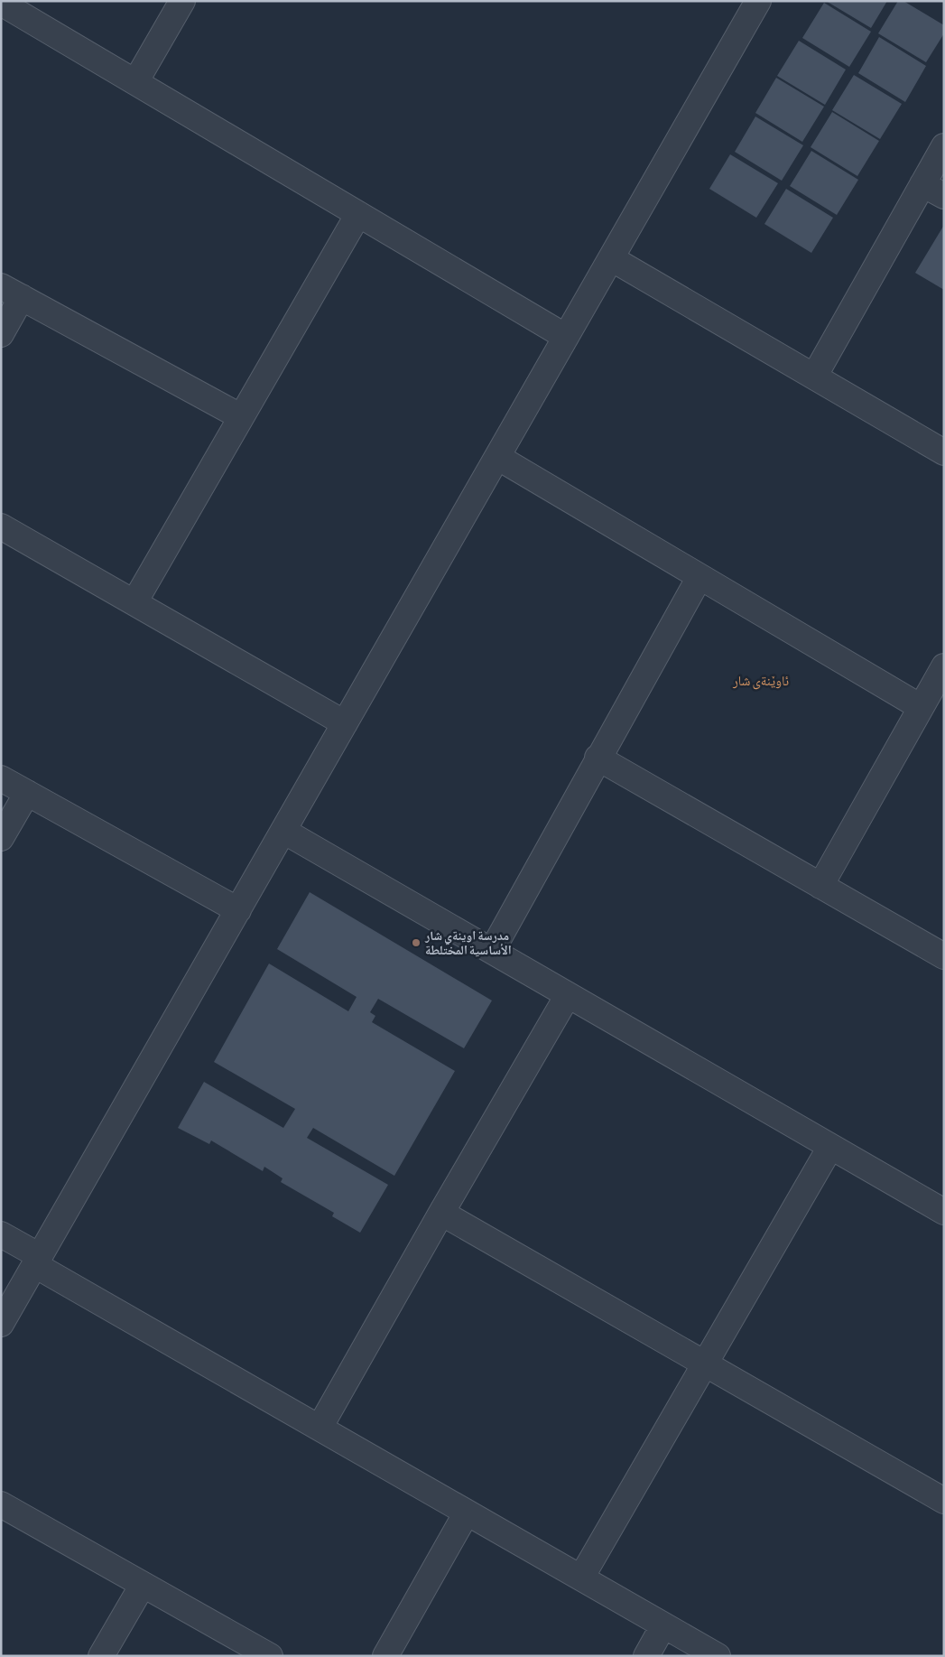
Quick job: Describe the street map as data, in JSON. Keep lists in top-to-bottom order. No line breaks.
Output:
{"districts":["ئاوێنةی شار"],"places":["مدرسة اوينةي شار الأساسية المختلطة"]}
